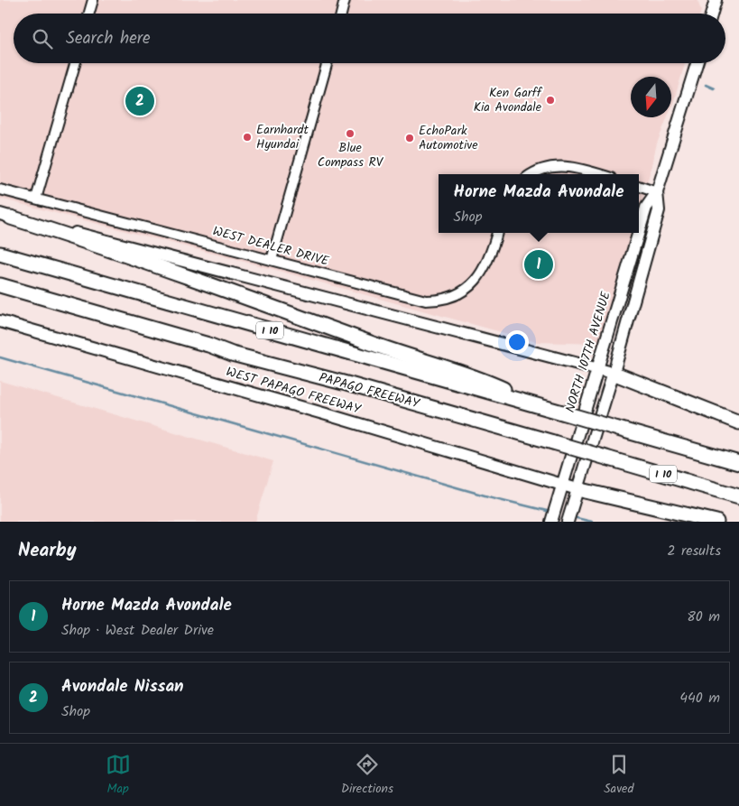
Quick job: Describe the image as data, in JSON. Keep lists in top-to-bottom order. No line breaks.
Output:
{"streets":{"highway":["I 10","PAPAGO FREEWAY"],"main road":["NORTH 107TH AVENUE","WEST PAPAGO FREEWAY"],"street":["WEST DEALER DRIVE"]},"crossings":[["NORTH 107TH AVENUE","WEST PAPAGO FREEWAY"]],"places":["Ken Garff Kia Avondale","Blue Compass RV","Earnhardt Hyundai","EchoPark Automotive"],"north":"bottom","page":{"search":"Search here","pins":["2","1"],"popup":["Horne Mazda Avondale","Shop"],"heading":["Nearby","2 results"],"list":[{"mark":"1","name":"Horne Mazda Avondale","note":"Shop · West Dealer Drive","value":"80 m"},{"mark":"2","name":"Avondale Nissan","note":"Shop","value":"440 m"}],"nav":["Map","Directions","Saved"]}}
